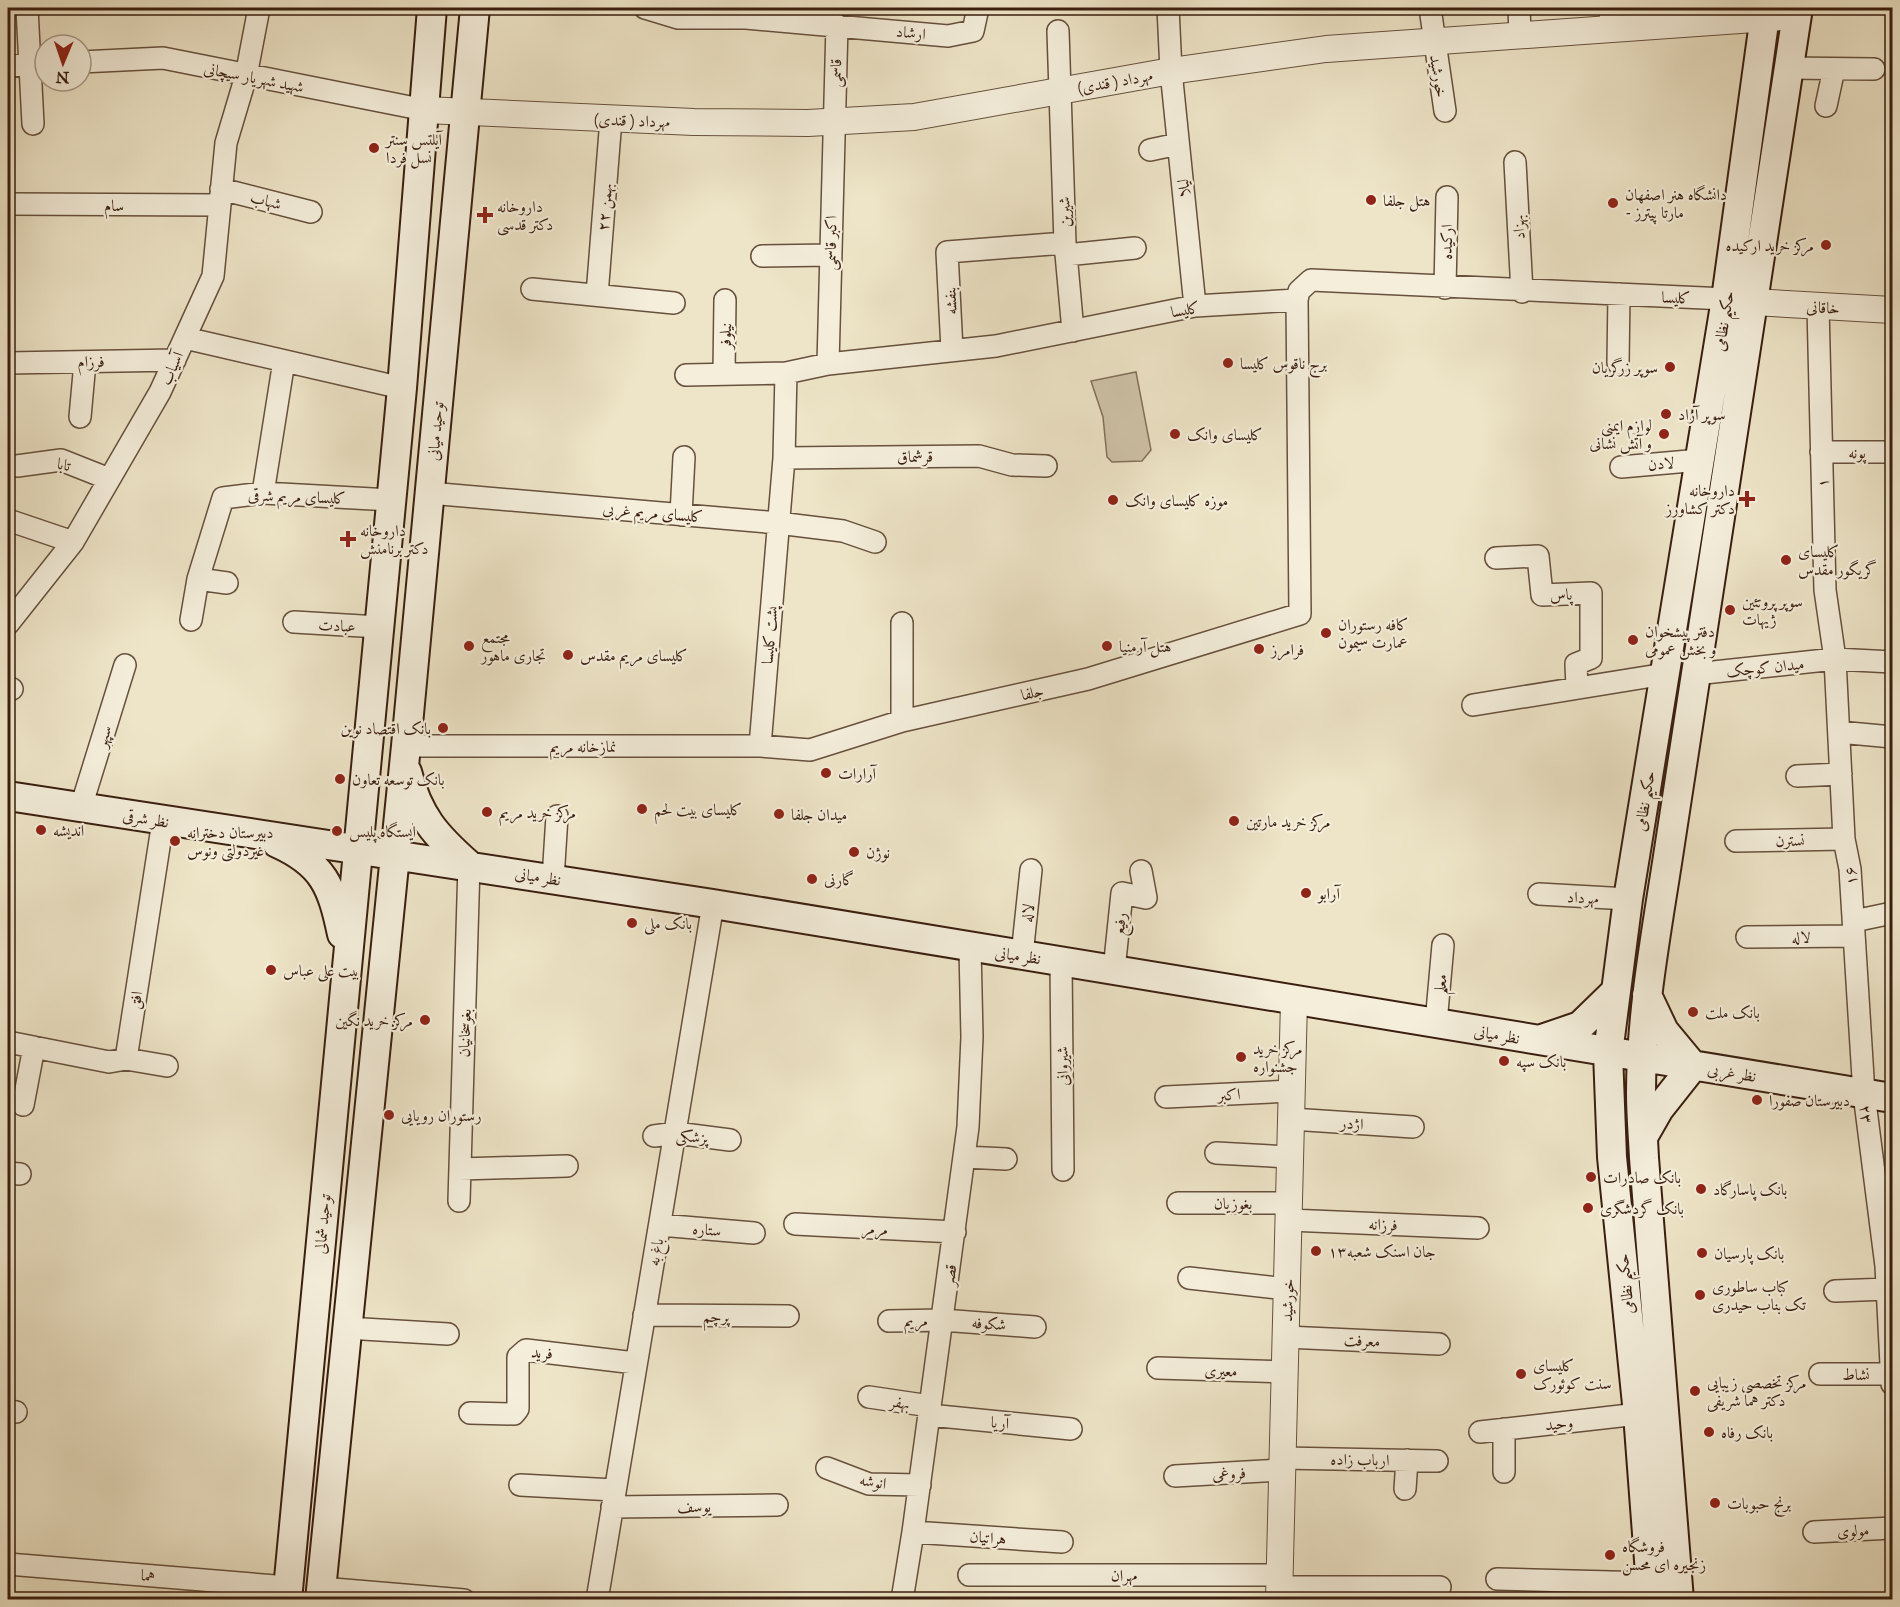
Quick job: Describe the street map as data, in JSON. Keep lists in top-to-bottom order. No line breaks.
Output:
{"streets":{"main road":["حکیم نظامی","توحید میانی","نظر شرقی","نظر میانی","نظر غربی","توحید شمالی"],"street":["ارشاد","قاسمی","خورشید","شهید شهریار سیچانی","مهرداد ( قندی)","لیلا","شهاب","سام","۲۲ بهمن","شیرین","بهزاد","ارکیده","اکبر قاسمی","کلیسا","بنفشه","خاقانی","نیلوفر","فرزام","آسیاب","پونه","قرشماق","لادن","تابا","۱","کلیسای مریم شرقی","کلیسای مریم غربی","پاس","عبادت","پشت کلیسا","میدان کوچک","جلفا","سپهر","نمازخانه مریم","نسترن","۱۶","مهرداد","لاله","رفیع","معلم","افق","بغوسخانیان","شیروانی","اکبر","۲۳","اژدر","پزشکی","بغوزیان","فرزانه","مرمر","ستاره","باغ به","قصر","پرچم","مریم","شکوفه","معرفت","فرید","معیری","نشاط","بهفر","آریا","وحید","ارباب زاده","فروغی","انوشه","یوسف","مولوی","هراتیان","هما","مهران"]},"crossings":[["ارشاد","قاسمی"],["قاسمی","مهرداد ( قندی)"],["قاسمی","اکبر قاسمی"],["خورشید","مهرداد ( قندی)"],["خورشید","نظر میانی"],["خورشید","اکبر"],["خورشید","اژدر"],["خورشید","بغوزیان"],["خورشید","فرزانه"],["خورشید","معرفت"],["خورشید","معیری"],["خورشید","ارباب زاده"],["خورشید","فروغی"],["خورشید","مهران"],["شهید شهریار سیچانی","مهرداد ( قندی)"],["شهید شهریار سیچانی","آسیاب"],["مهرداد ( قندی)","لیلا"],["مهرداد ( قندی)","۲۲ بهمن"],["مهرداد ( قندی)","شیرین"],["مهرداد ( قندی)","اکبر قاسمی"],["مهرداد ( قندی)","حکیم نظامی"],["مهرداد ( قندی)","توحید میانی"],["لیلا","کلیسا"],["شهاب","سام"],["شهاب","آسیاب"],["سام","آسیاب"],["شیرین","کلیسا"],["شیرین","بنفشه"],["بهزاد","کلیسا"],["ارکیده","کلیسا"],["اکبر قاسمی","کلیسا"],["کلیسا","بنفشه"],["کلیسا","خاقانی"],["کلیسا","حکیم نظامی"],["کلیسا","نیلوفر"],["کلیسا","جلفا"],["خاقانی","حکیم نظامی"],["خاقانی","۱"],["حکیم نظامی","لادن"],["حکیم نظامی","میدان کوچک"],["حکیم نظامی","نظر میانی"],["حکیم نظامی","مهرداد"],["حکیم نظامی","نظر غربی"],["حکیم نظامی","وحید"],["فرزام","آسیاب"],["آسیاب","تابا"],["توحید میانی","کلیسای مریم غربی"],["توحید میانی","نمازخانه مریم"],["توحید میانی","نظر شرقی"],["توحید میانی","نظر میانی"],["توحید میانی","توحید شمالی"],["پونه","۱"],["۱","میدان کوچک"],["۱","۱۶"],["کلیسای مریم غربی","پشت کلیسا"],["پشت کلیسا","جلفا"],["پشت کلیسا","نمازخانه مریم"],["میدان کوچک","۱۶"],["جلفا","نمازخانه مریم"],["سپهر","نظر شرقی"],["نظر شرقی","نظر میانی"],["نظر شرقی","افق"],["نظر شرقی","توحید شمالی"],["نسترن","۱۶"],["نظر میانی","لاله"],["نظر میانی","رفیع"],["نظر میانی","معلم"],["نظر میانی","بغوسخانیان"],["نظر میانی","شیروانی"],["نظر میانی","نظر غربی"],["نظر میانی","توحید شمالی"],["نظر میانی","باغ به"],["نظر میانی","قصر"],["۱۶","لاله"],["۱۶","نظر غربی"],["۱۶","۲۳"],["نظر غربی","۲۳"],["۲۳","نشاط"],["پزشکی","باغ به"],["بغوزیان","فرزانه"],["توحید شمالی","هما"],["مرمر","قصر"],["ستاره","باغ به"],["باغ به","پرچم"],["باغ به","فرید"],["باغ به","یوسف"],["قصر","مریم"],["قصر","شکوفه"],["قصر","بهفر"],["قصر","آریا"],["قصر","انوشه"],["قصر","هراتیان"],["مریم","شکوفه"],["بهفر","آریا"],["ارباب زاده","فروغی"]],"places":{"other":["آیلتس سنتر نسل فردا","هتل جلفا","دانشگاه هنر اصفهان - مارتا پیترز","مرکز خرید ارکیده","برج ناقوس کلیسا","سوپر زرگریان","سوپر آراد","کلیسای وانک","لوازم ایمنی و آتش نشانی","موزه کلیسای وانک","کلیسای گریگور مقدس","سوپر پروتئین ژیهات","کافه رستوران عمارت سیمون","دفتر پیشخوان و بخش عمومی","مجتمع تجاری ماهور","هتل آرمنیا","فرامرز","کلیسای مریم مقدس","بانک اقتصاد نوین","آرارات","بانک توسعه تعاون","کلیسای بیت لحم","مرکز خرید مریم","میدان جلفا","مرکز خرید مارتین","اندیشه","ایستگاه پلیس","دبیرستان دخترانه غیردولتی ونوس","نوژن","گارنی","آرابو","بانک ملی","بیت علی عباس","بانک ملت","مرکز خرید نگین","مرکز خرید جشنواره","بانک سپه","دبیرستان صفورا","رستوران رویایی","بانک صادرات","بانک پاسارگاد","بانک گردشگری","جان اسنک شعبه۱۳","بانک پارسیان","کباب ساطوری تک بناب حیدری","کلیسای سنت کوئورک","مرکز تخصصی زیبایی دکتر هما شریفی","بانک رفاه","برنج حبوبات","فروشگاه زنجیره ای محسن"],"health":["داروخانه دکتر قدسی","داروخانه دکتر کشاورز","داروخانه دکتر برنامنش"]},"north":"bottom"}
